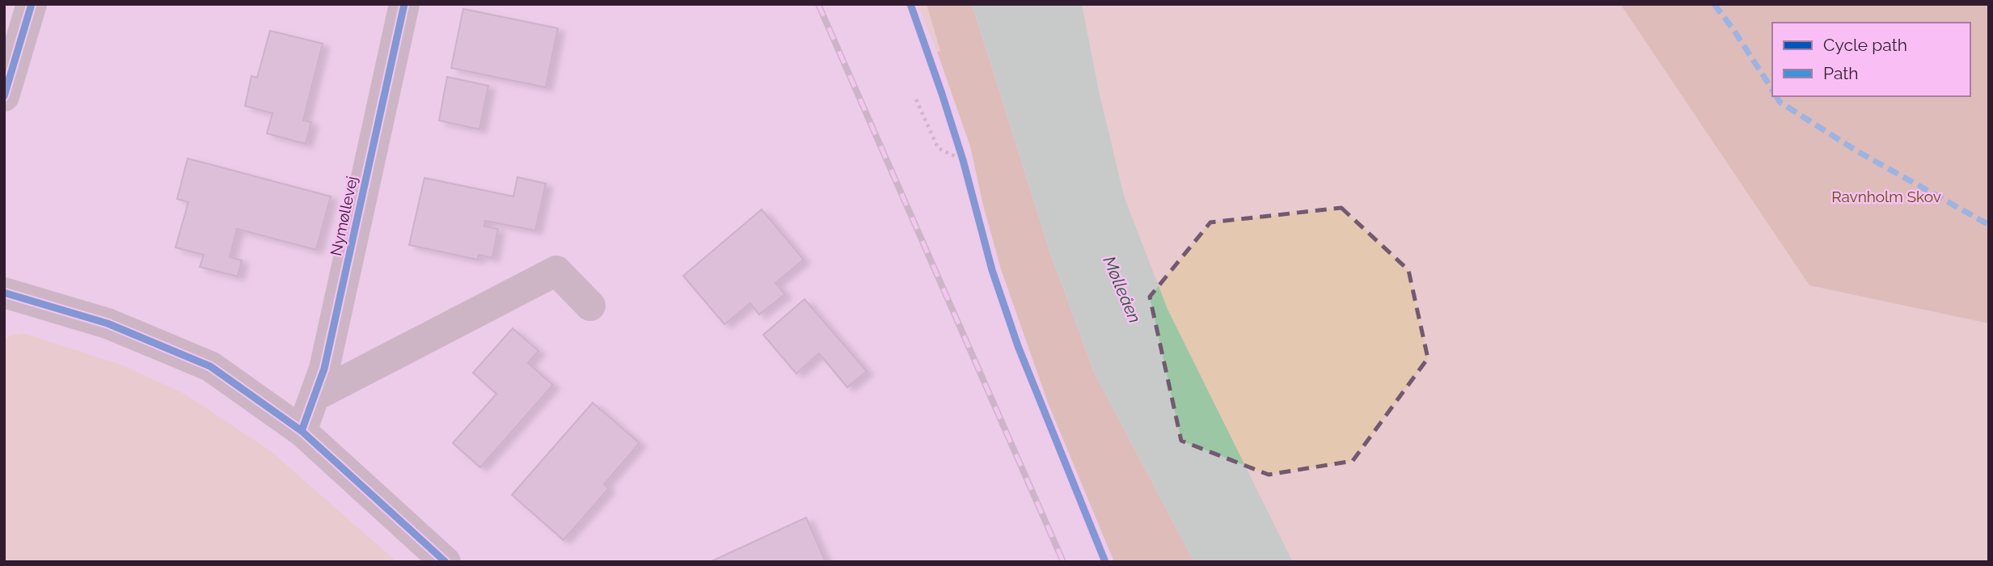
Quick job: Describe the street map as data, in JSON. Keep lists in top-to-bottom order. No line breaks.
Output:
{"streets":{"street":["Nymøllevej"]},"water":["Mølleåen"],"parks":["Ravnholm Skov"],"legend":["Cycle path","Path"]}
